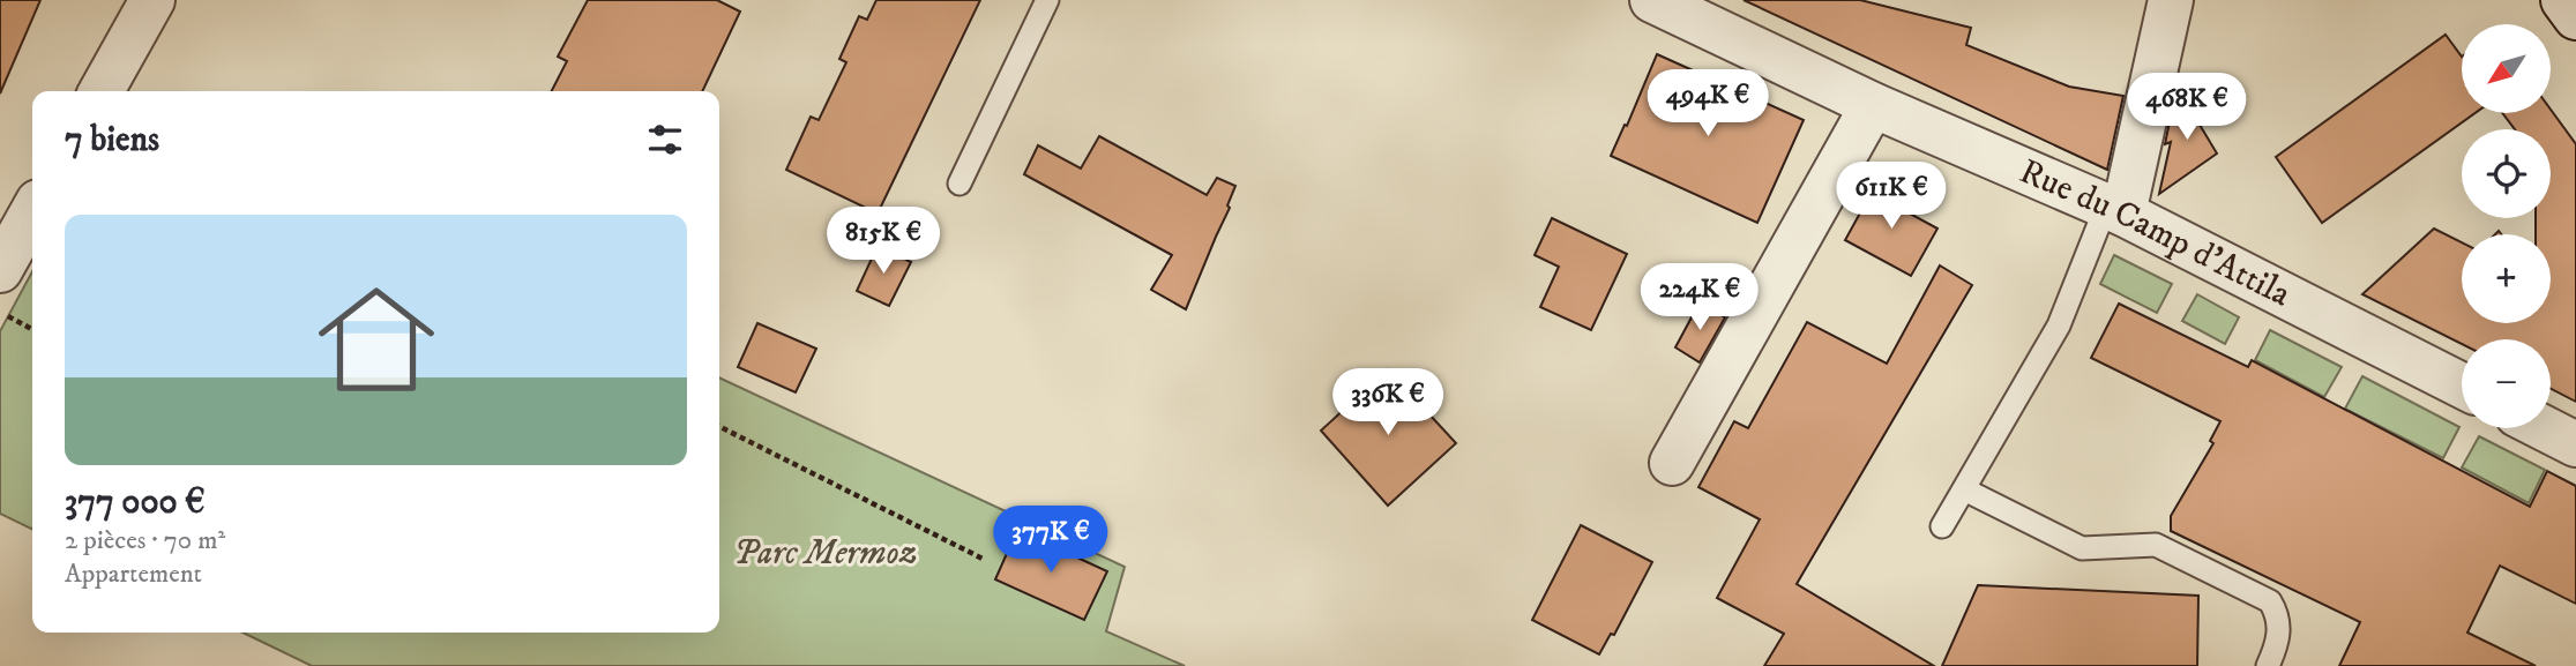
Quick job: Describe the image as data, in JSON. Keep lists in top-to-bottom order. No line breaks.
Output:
{"streets":{"street":["Rue du Camp d'Attila"]},"parks":["Parc Mermoz"],"north":"bottom left","page":{"map_buttons":["+","−"],"price":["494K €","468K €","611K €","815K €","224K €","336K €","377K €"],"heading":"7 biens","list":[{"name":"377 000 €","note":"2 pièces · 70 m² · Appartement"}]}}
